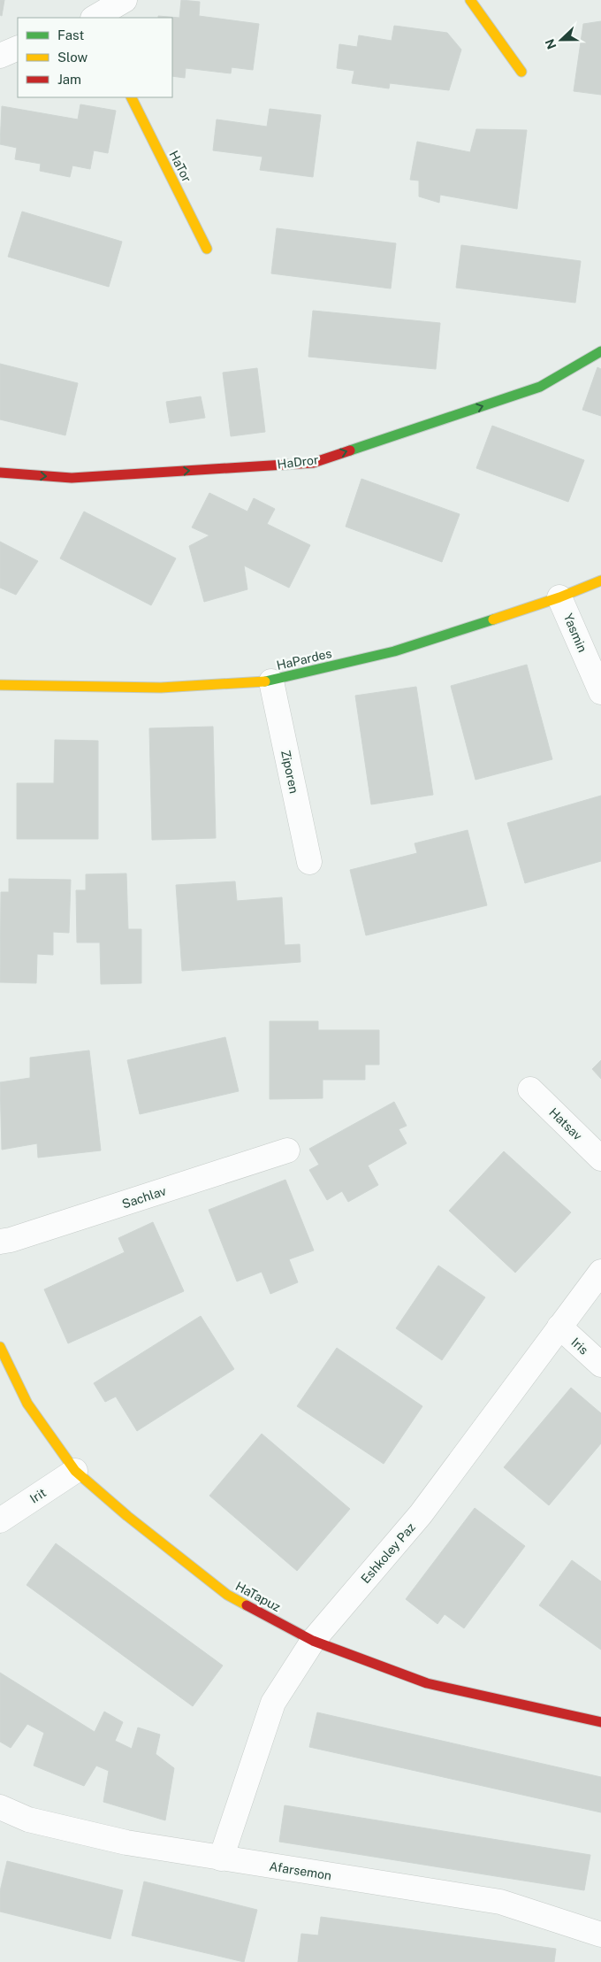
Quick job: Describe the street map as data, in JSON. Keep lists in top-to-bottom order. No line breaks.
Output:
{"streets":{"street":["HaTor","HaDror","Yasmin","HaPardes","Ziporen","Hatsav","Sachlav","Iris","Irit","Eshkoley Paz","HaTapuz","Afarsemon"]},"crossings":[["Yasmin","HaPardes"],["HaPardes","Ziporen"],["Iris","Eshkoley Paz"],["Irit","HaTapuz"],["Eshkoley Paz","HaTapuz"],["Eshkoley Paz","Afarsemon"]],"one_way":["HaDror"],"legend":["Fast","Slow","Jam"],"north":"left"}
